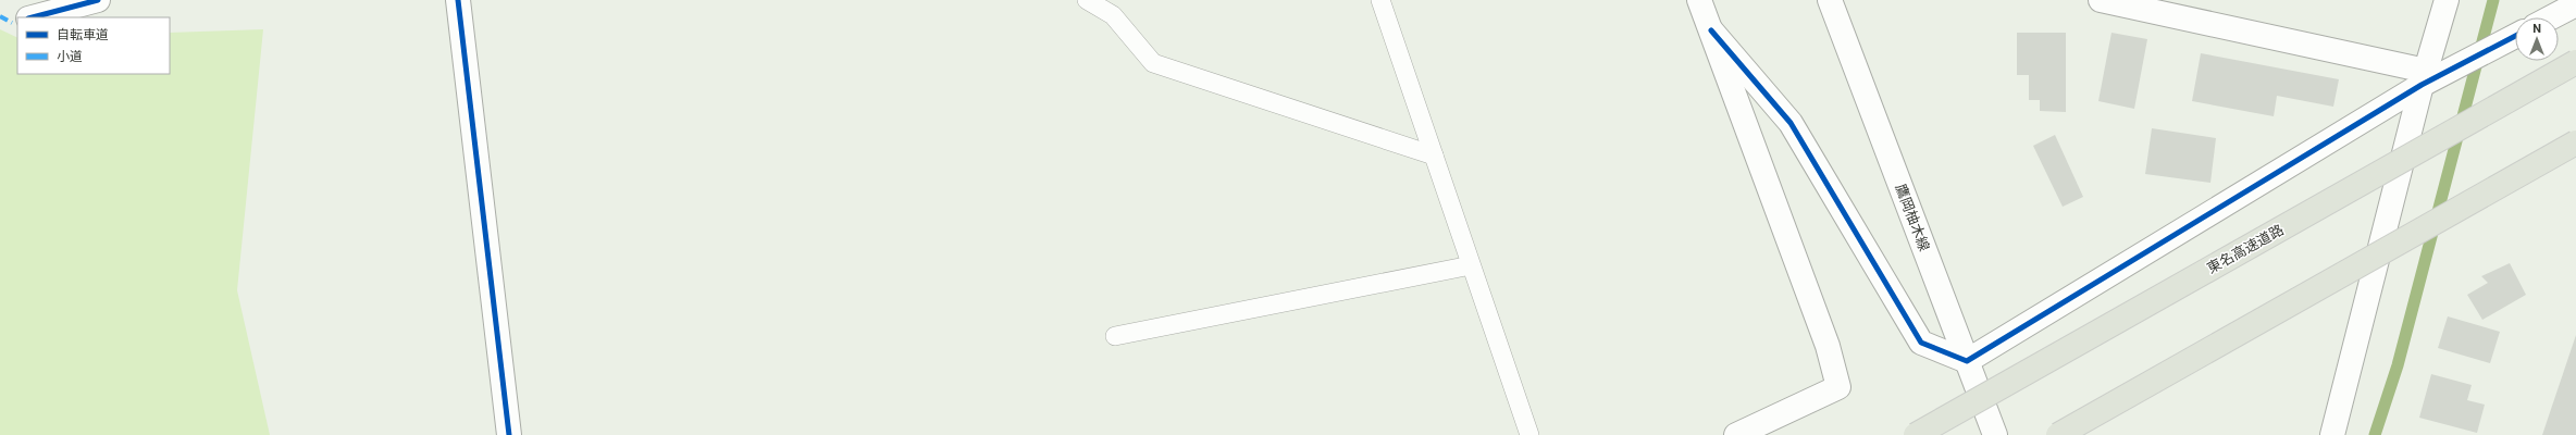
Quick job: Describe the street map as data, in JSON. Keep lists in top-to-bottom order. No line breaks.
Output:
{"streets":{"highway":["東名高速道路"],"street":["鷹岡柚木線"]},"legend":["自転車道","小道"],"north":"top"}
